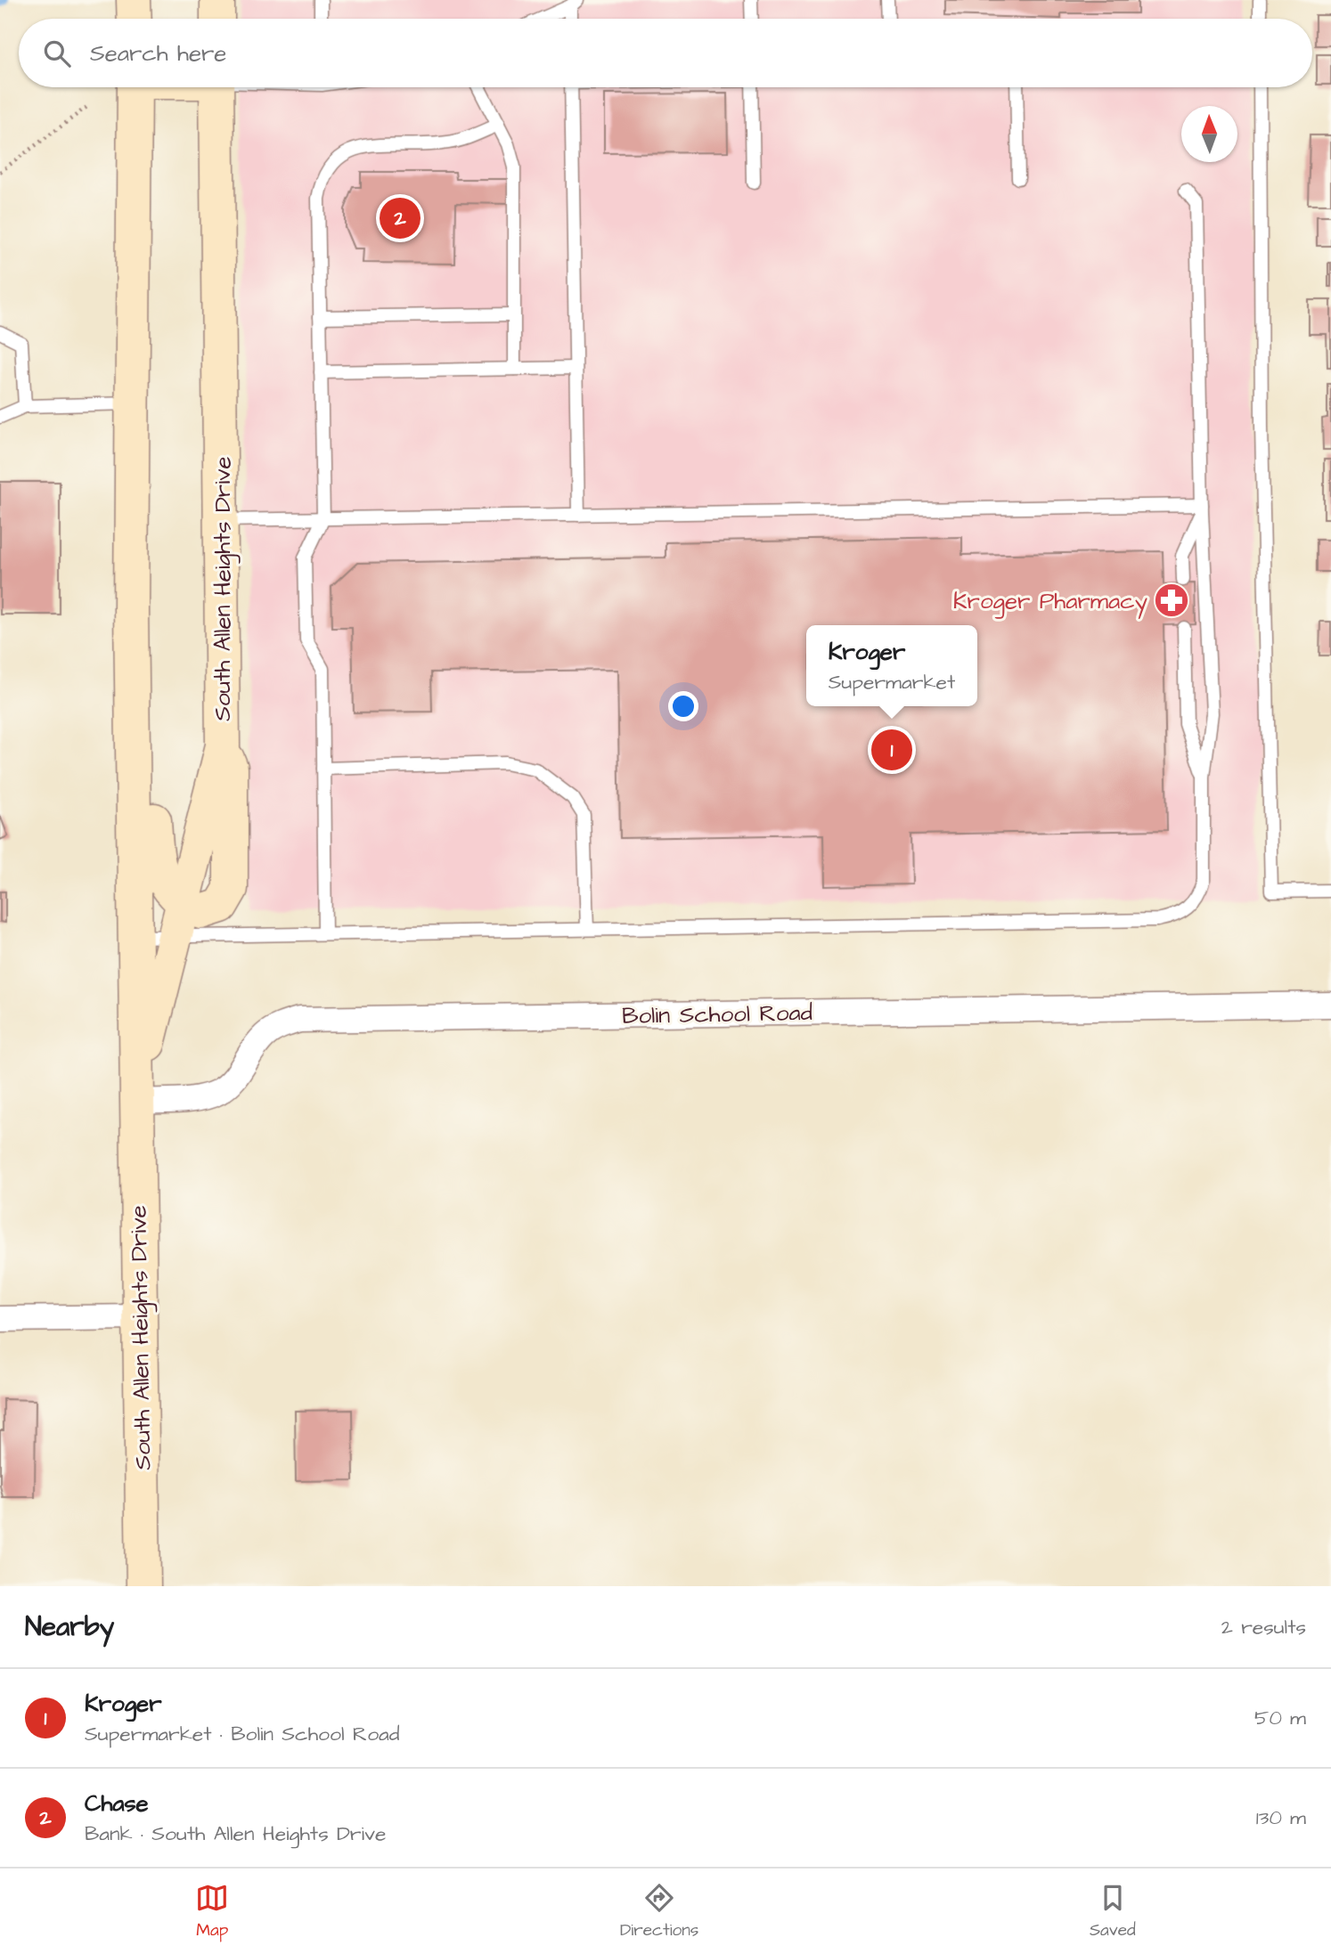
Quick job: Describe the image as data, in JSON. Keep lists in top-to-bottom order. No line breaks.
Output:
{"streets":{"main road":["South Allen Heights Drive"],"street":["Bolin School Road"]},"crossings":[["South Allen Heights Drive","Bolin School Road"]],"places":{"pharmacy":["Kroger Pharmacy"]},"north":"top","page":{"search":"Search here","pins":["2","1"],"popup":["Kroger","Supermarket"],"heading":["Nearby","2 results"],"list":[{"mark":"1","name":"Kroger","note":"Supermarket · Bolin School Road","value":"50 m"},{"mark":"2","name":"Chase","note":"Bank · South Allen Heights Drive","value":"130 m"}],"nav":["Map","Directions","Saved"]}}
